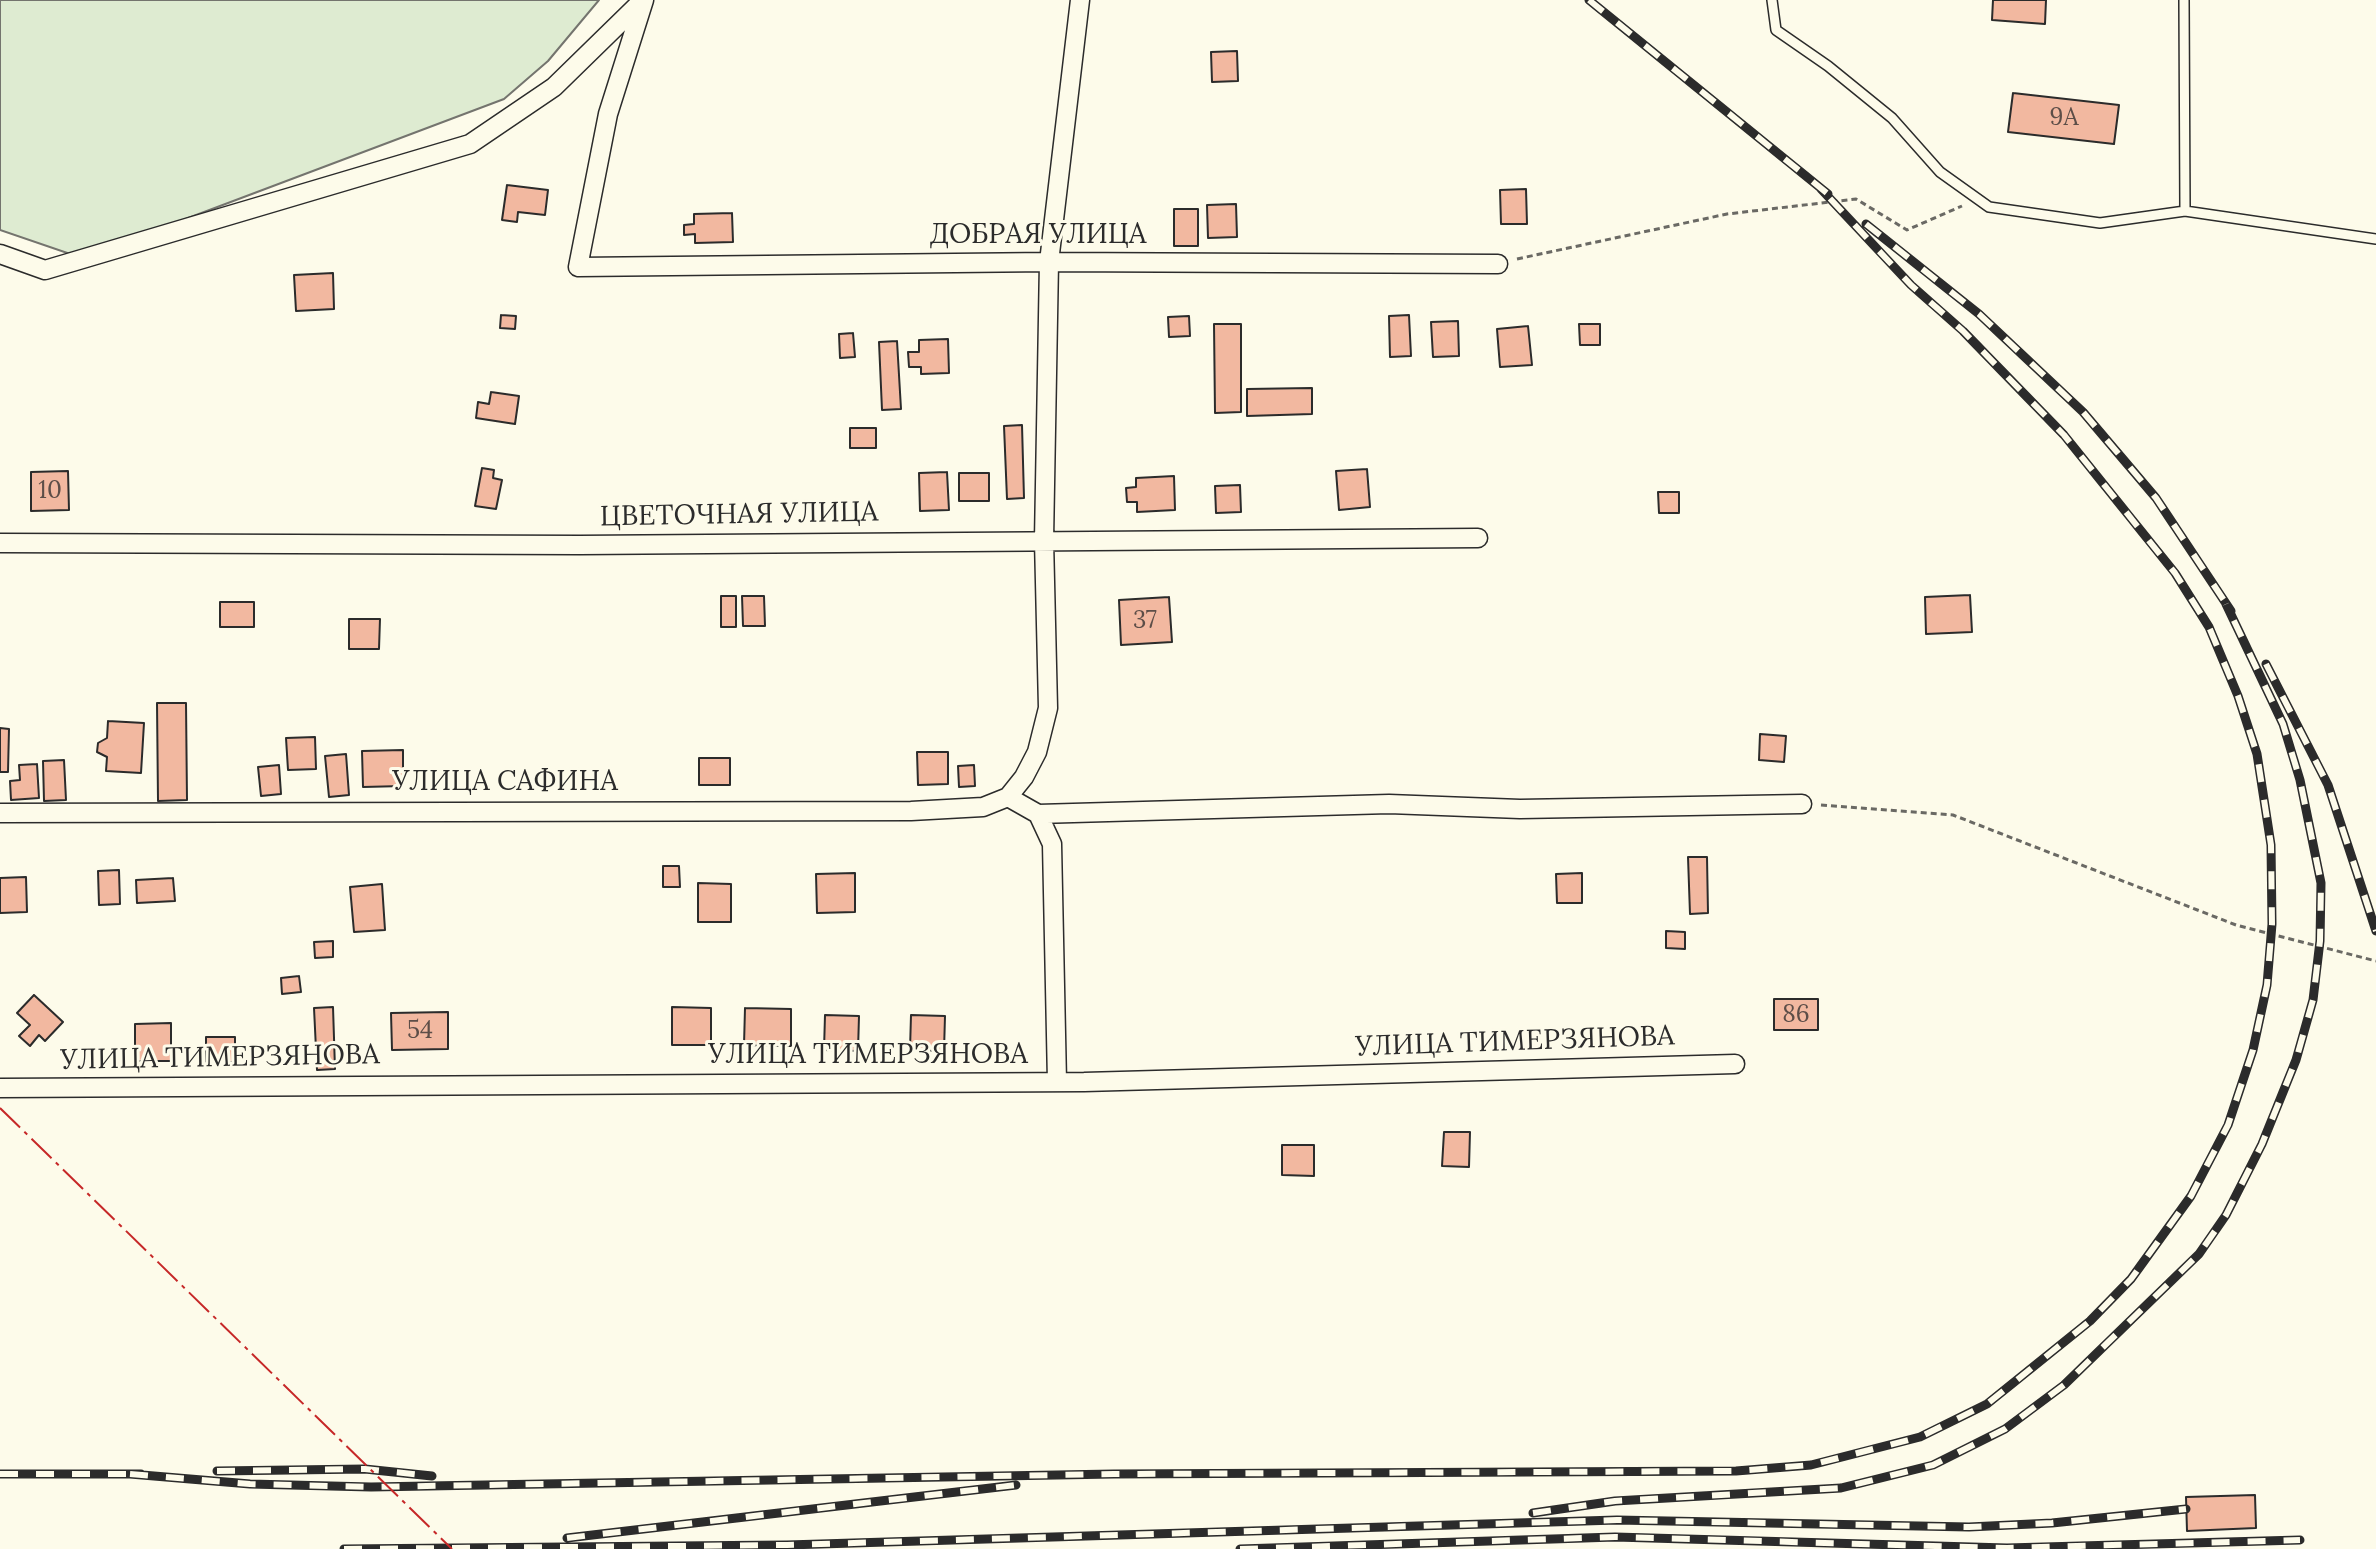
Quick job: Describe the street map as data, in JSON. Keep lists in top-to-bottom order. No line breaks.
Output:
{"streets":{"street":["ДОБРАЯ УЛИЦА","ЦВЕТОЧНАЯ УЛИЦА","УЛИЦА САФИНА","УЛИЦА ТИМЕРЗЯНОВА"]},"house_numbers":["9А","10","37","86","54"]}
